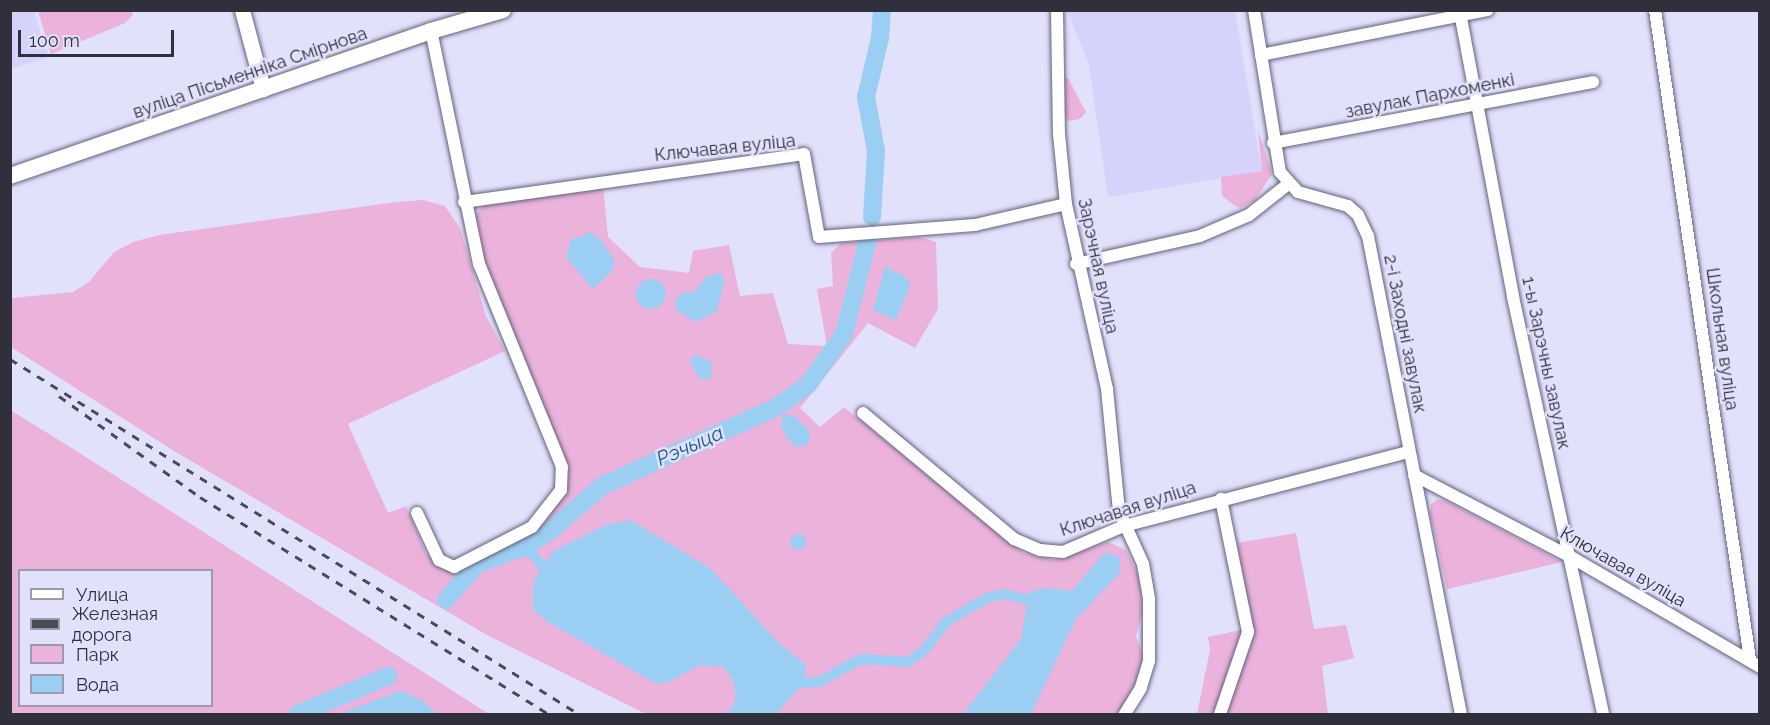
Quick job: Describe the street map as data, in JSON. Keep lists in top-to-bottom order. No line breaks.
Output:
{"streets":{"main road":["вуліца Пісьменніка Смірнова"],"street":["завулак Пархоменкі","Ключавая вуліца","Зарэчная вуліца","2-і Заходні завулак","Школьная вуліца","1-ы Зарэчны завулак"]},"crossings":[["завулак Пархоменкі","1-ы Зарэчны завулак"],["Ключавая вуліца","Зарэчная вуліца"],["Ключавая вуліца","2-і Заходні завулак"],["Ключавая вуліца","Школьная вуліца"],["Ключавая вуліца","1-ы Зарэчны завулак"]],"water":["Рэчыца"],"legend":["Улица","Железная дорога","Парк","Вода"],"scale_bar":"100 m"}
